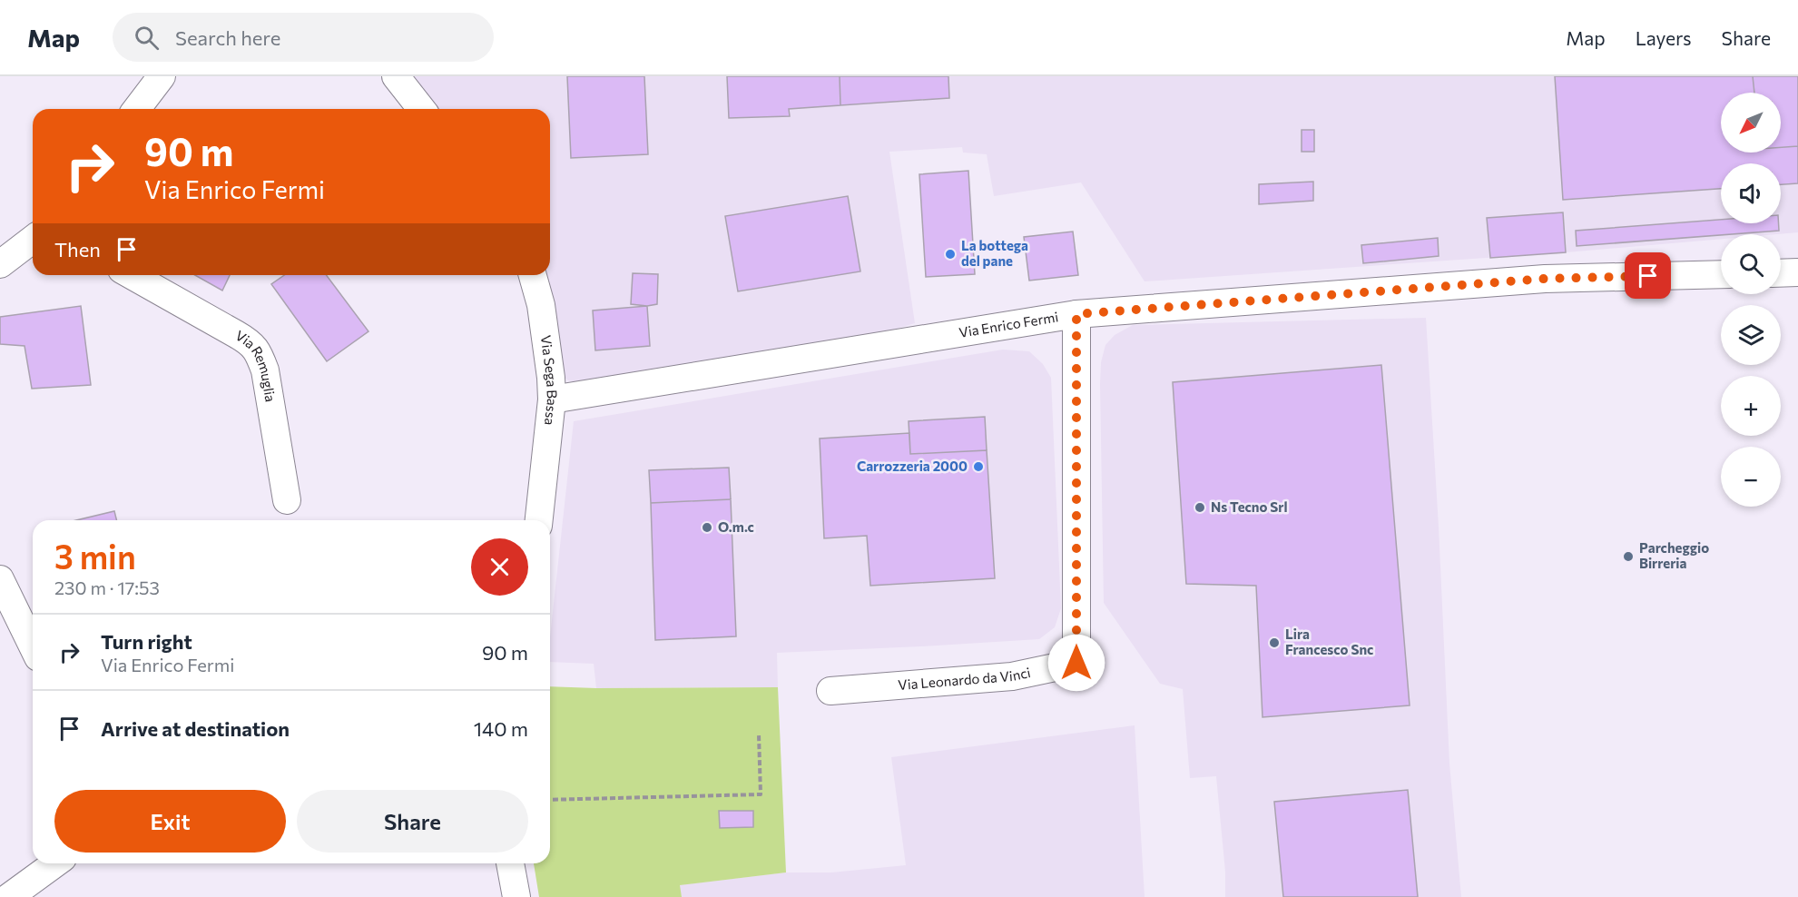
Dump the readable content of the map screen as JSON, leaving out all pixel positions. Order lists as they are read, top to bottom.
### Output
{
  "streets": {
    "street": [
      "Via Enrico Fermi",
      "Via Remuglia",
      "Via Sega Bassa",
      "Via Leonardo da Vinci"
    ]
  },
  "crossings": [
    ["Via Enrico Fermi", "Via Sega Bassa"],
    ["Via Enrico Fermi", "Via Leonardo da Vinci"]
  ],
  "places": [
    "La bottega del pane",
    "Carrozzeria 2000",
    "Ns Tecno Srl",
    "O.m.c",
    "Parcheggio Birreria",
    "Lira Francesco Snc"
  ],
  "north": "bottom left",
  "page": {
    "header": "Map",
    "search": "Search here",
    "nav": ["Map", "Layers", "Share"],
    "map_buttons": ["+", "−"],
    "turn": ["90 m", "Via Enrico Fermi"],
    "then": "Then",
    "heading": ["3 min", "230 m · 17:53"],
    "list": [
      {
        "name": "Turn right",
        "note": "Via Enrico Fermi",
        "value": "90 m"
      },
      {
        "name": "Arrive at destination",
        "value": "140 m"
      }
    ],
    "buttons": ["Exit", "Share"]
  }
}
